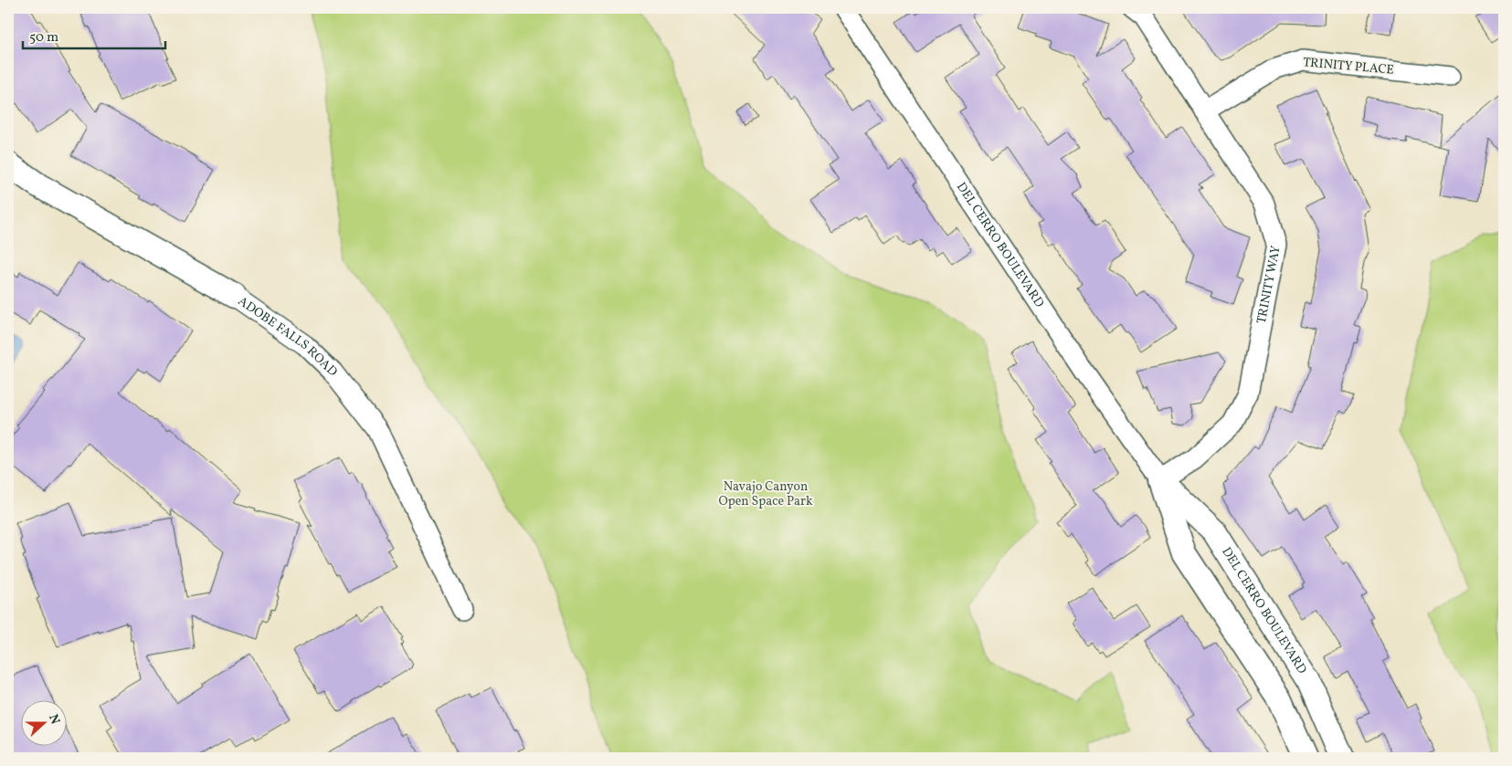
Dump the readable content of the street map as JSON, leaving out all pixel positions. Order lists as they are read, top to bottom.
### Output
{
  "streets": {
    "street": [
      "TRINITY PLACE",
      "DEL CERRO BOULEVARD",
      "TRINITY WAY",
      "ADOBE FALLS ROAD"
    ]
  },
  "crossings": [
    ["TRINITY PLACE", "TRINITY WAY"],
    ["DEL CERRO BOULEVARD", "TRINITY WAY"]
  ],
  "parks": ["Navajo Canyon Open Space Park"],
  "scale_bar": "50 m",
  "north": "right"
}
